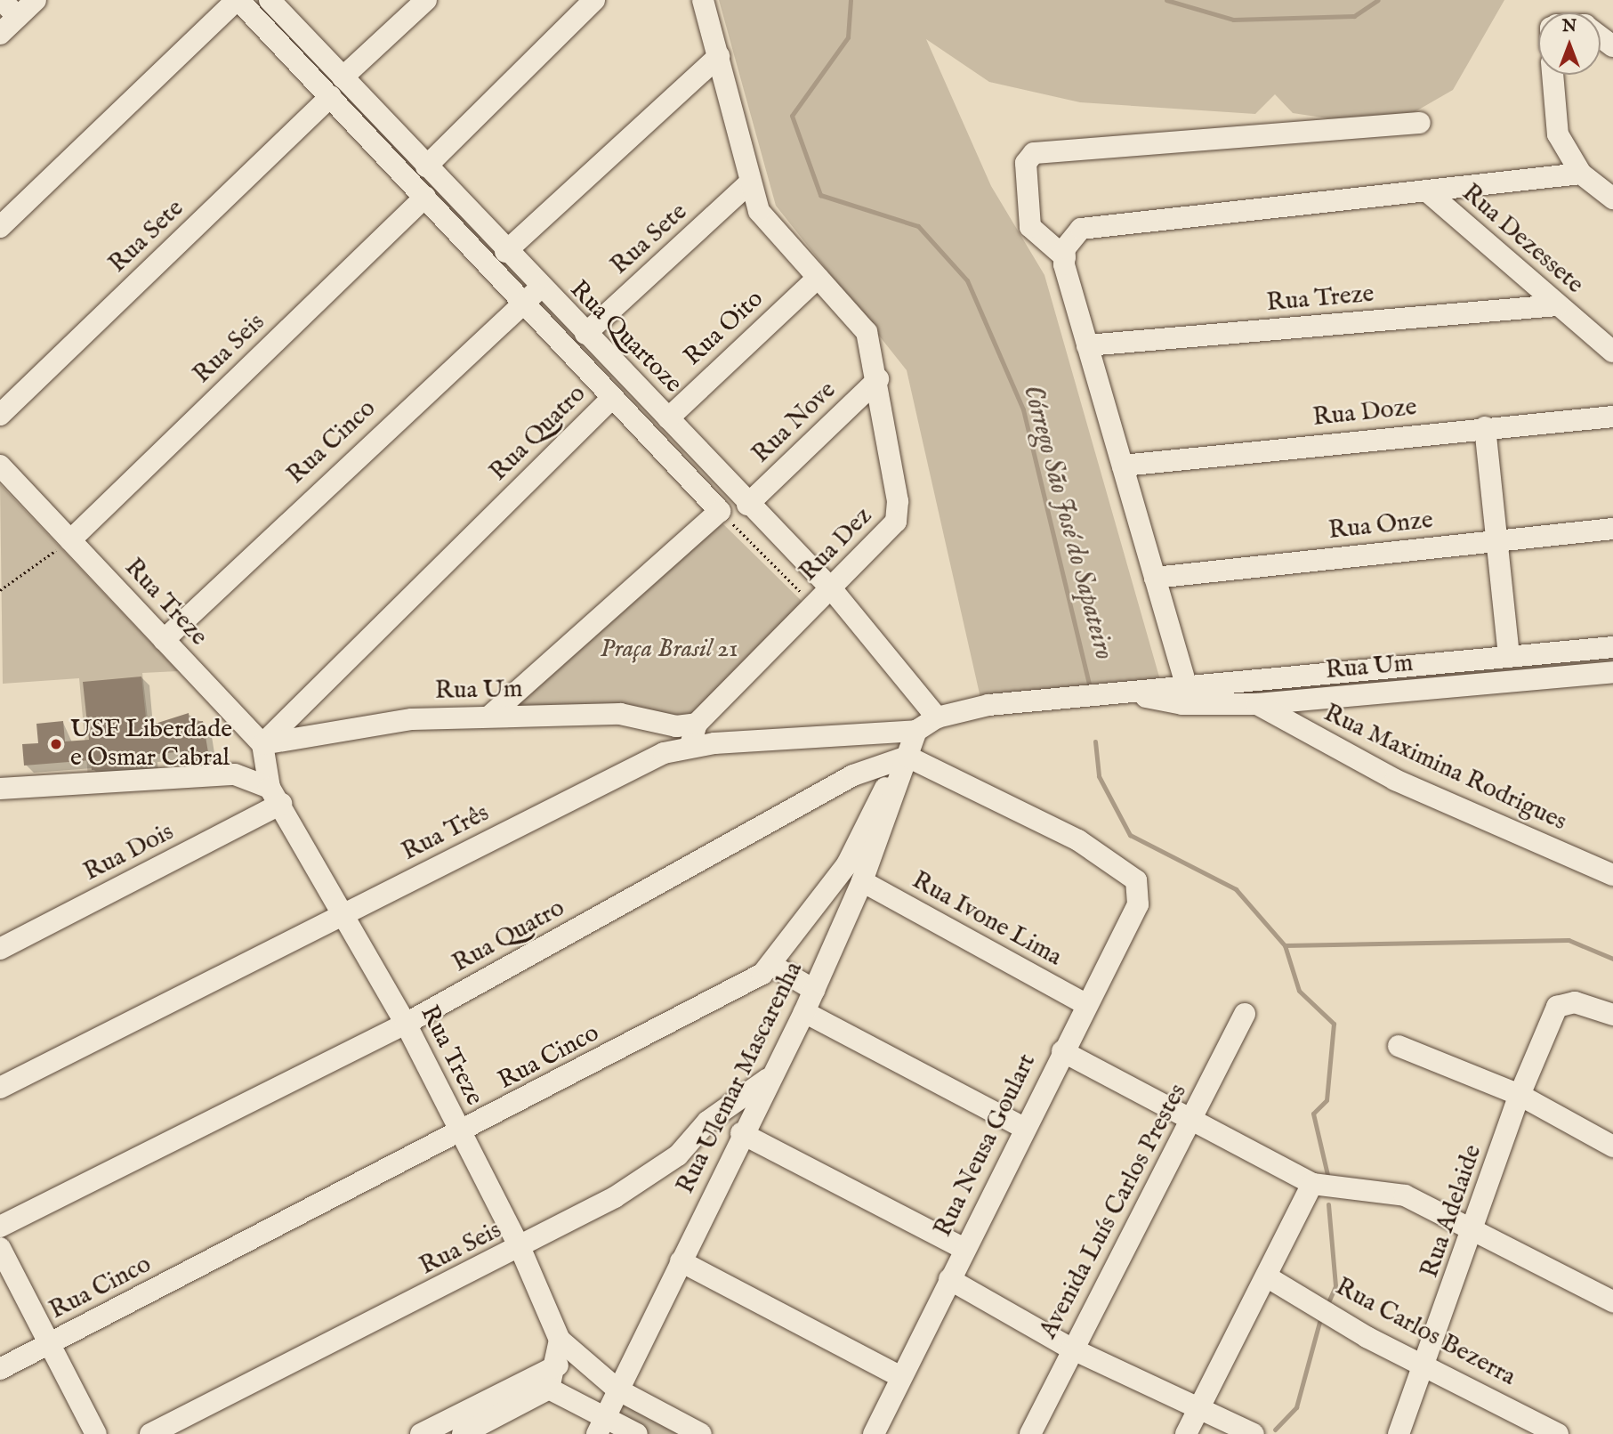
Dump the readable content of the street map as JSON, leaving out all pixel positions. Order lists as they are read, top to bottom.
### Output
{
  "streets": {
    "street": [
      "Rua Sete",
      "Rua Dezessete",
      "Rua Treze",
      "Rua Oito",
      "Rua Quartoze",
      "Rua Seis",
      "Rua Doze",
      "Rua Nove",
      "Rua Quatro",
      "Rua Cinco",
      "Rua Onze",
      "Rua Dez",
      "Rua Um",
      "Rua Maximina Rodrigues",
      "Rua Três",
      "Rua Dois",
      "Rua Ivone Lima",
      "Rua Ulemar Mascarenha",
      "Rua Neusa Goulart",
      "Avenida Luís Carlos Prestes",
      "Rua Adelaide",
      "Rua Carlos Bezerra"
    ]
  },
  "crossings": [
    ["Rua Sete", "Rua Quartoze"],
    ["Rua Dezessete", "Rua Treze"],
    ["Rua Treze", "Rua Seis"],
    ["Rua Treze", "Rua Quatro"],
    ["Rua Treze", "Rua Cinco"],
    ["Rua Treze", "Rua Um"],
    ["Rua Treze", "Rua Três"],
    ["Rua Treze", "Rua Dois"],
    ["Rua Oito", "Rua Quartoze"],
    ["Rua Quartoze", "Rua Seis"],
    ["Rua Quartoze", "Rua Nove"],
    ["Rua Quartoze", "Rua Quatro"],
    ["Rua Quartoze", "Rua Cinco"],
    ["Rua Quartoze", "Rua Dez"],
    ["Rua Quartoze", "Rua Um"],
    ["Rua Seis", "Rua Ulemar Mascarenha"],
    ["Rua Nove", "Rua Dez"],
    ["Rua Quatro", "Rua Cinco"],
    ["Rua Quatro", "Rua Um"],
    ["Rua Quatro", "Rua Ulemar Mascarenha"],
    ["Rua Quatro", "Rua Neusa Goulart"],
    ["Rua Cinco", "Rua Ulemar Mascarenha"],
    ["Rua Cinco", "Rua Neusa Goulart"],
    ["Rua Dez", "Rua Um"],
    ["Rua Um", "Rua Maximina Rodrigues"],
    ["Rua Um", "Rua Três"],
    ["Rua Ivone Lima", "Rua Ulemar Mascarenha"],
    ["Rua Ivone Lima", "Rua Neusa Goulart"],
    ["Rua Ulemar Mascarenha", "Rua Neusa Goulart"],
    ["Rua Adelaide", "Rua Carlos Bezerra"]
  ],
  "water": ["Córrego São José do Sapateiro"],
  "parks": ["Praça Brasil 21"],
  "places": ["USF Liberdade e Osmar Cabral"],
  "north": "top"
}
